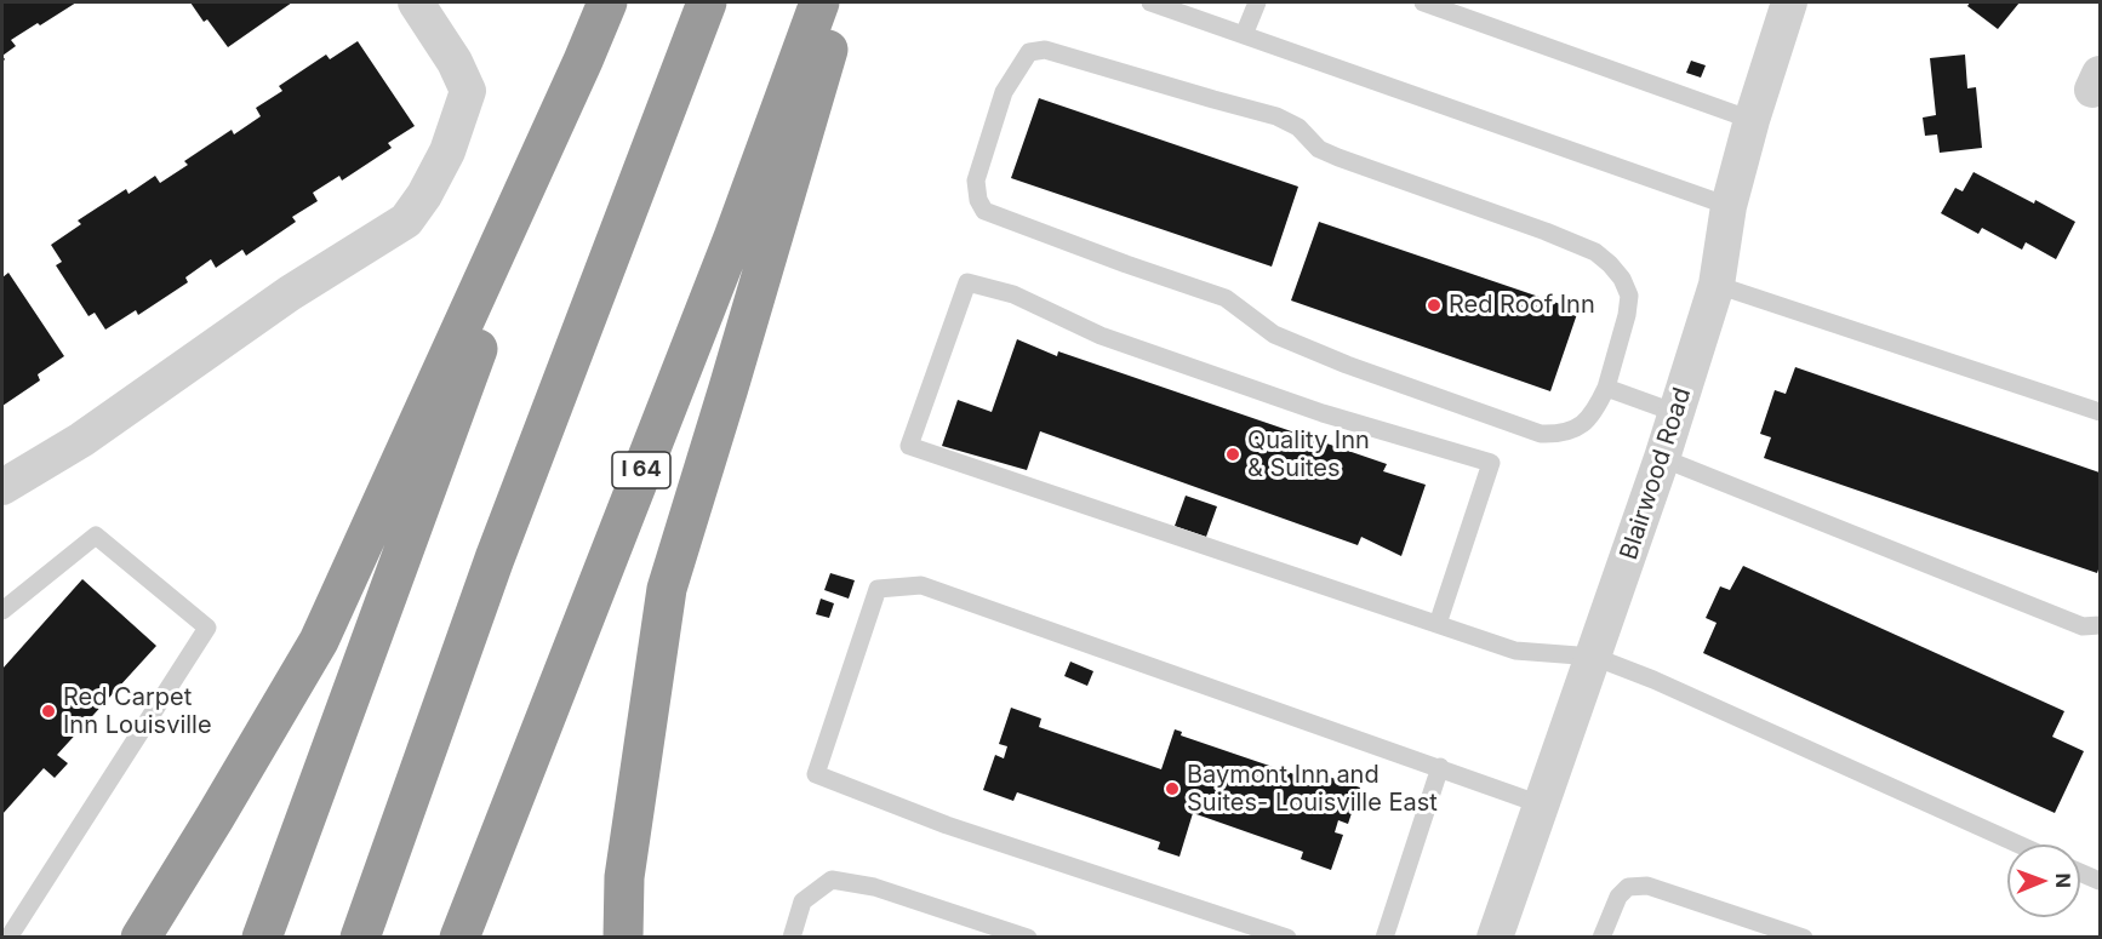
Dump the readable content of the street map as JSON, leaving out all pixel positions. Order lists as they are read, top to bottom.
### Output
{
  "streets": {
    "highway": ["I 64"],
    "street": ["Blairwood Road"]
  },
  "places": [
    "Red Roof Inn",
    "Quality Inn & Suites",
    "Red Carpet Inn Louisville",
    "Baymont Inn and Suites- Louisville East"
  ],
  "north": "right"
}
